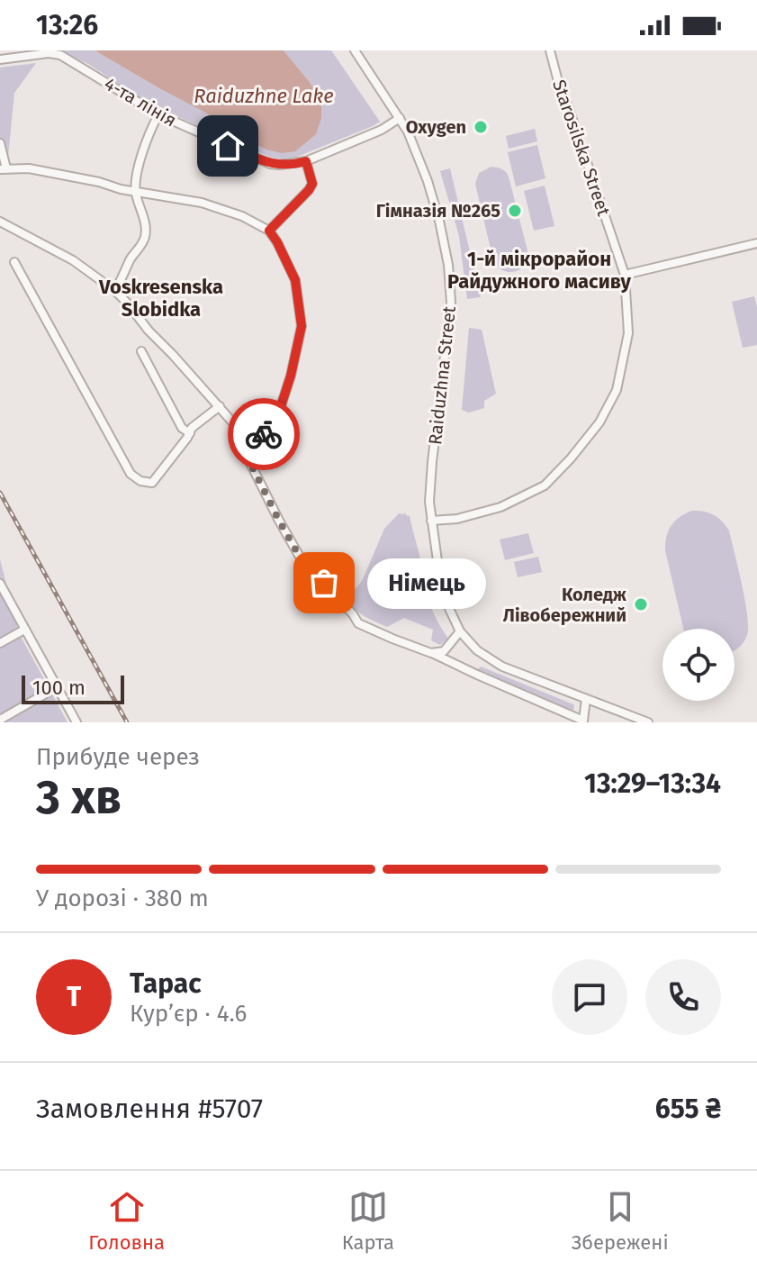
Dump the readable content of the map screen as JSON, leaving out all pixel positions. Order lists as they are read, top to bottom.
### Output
{
  "streets": {
    "street": ["4-та лінія", "Starosilska Street", "Raiduzhna Street"]
  },
  "crossings": [
    ["4-та лінія", "Raiduzhna Street"],
    ["Starosilska Street", "Raiduzhna Street"]
  ],
  "districts": ["1-й мікрорайон Райдужного масиву", "Voskresenska Slobidka"],
  "water": ["Raiduzhne Lake"],
  "places": [
    "Oxygen",
    "Гімназія №265",
    "Німець",
    "Коледж Лівобережний"
  ],
  "scale_bar": "100 m",
  "page": {
    "status": "13:26",
    "bubble": "Німець",
    "scale": "100 m",
    "heading": ["3 хв", "Прибуде через", "13:29–13:34"],
    "panel": [
      "Тарас",
      "Кур’єр · 4.6",
      "Замовлення #5707",
      "655 ₴"
    ],
    "bar": "У дорозі · 380 m",
    "round": "Т",
    "tabs": ["Головна", "Карта", "Збережені"]
  }
}
